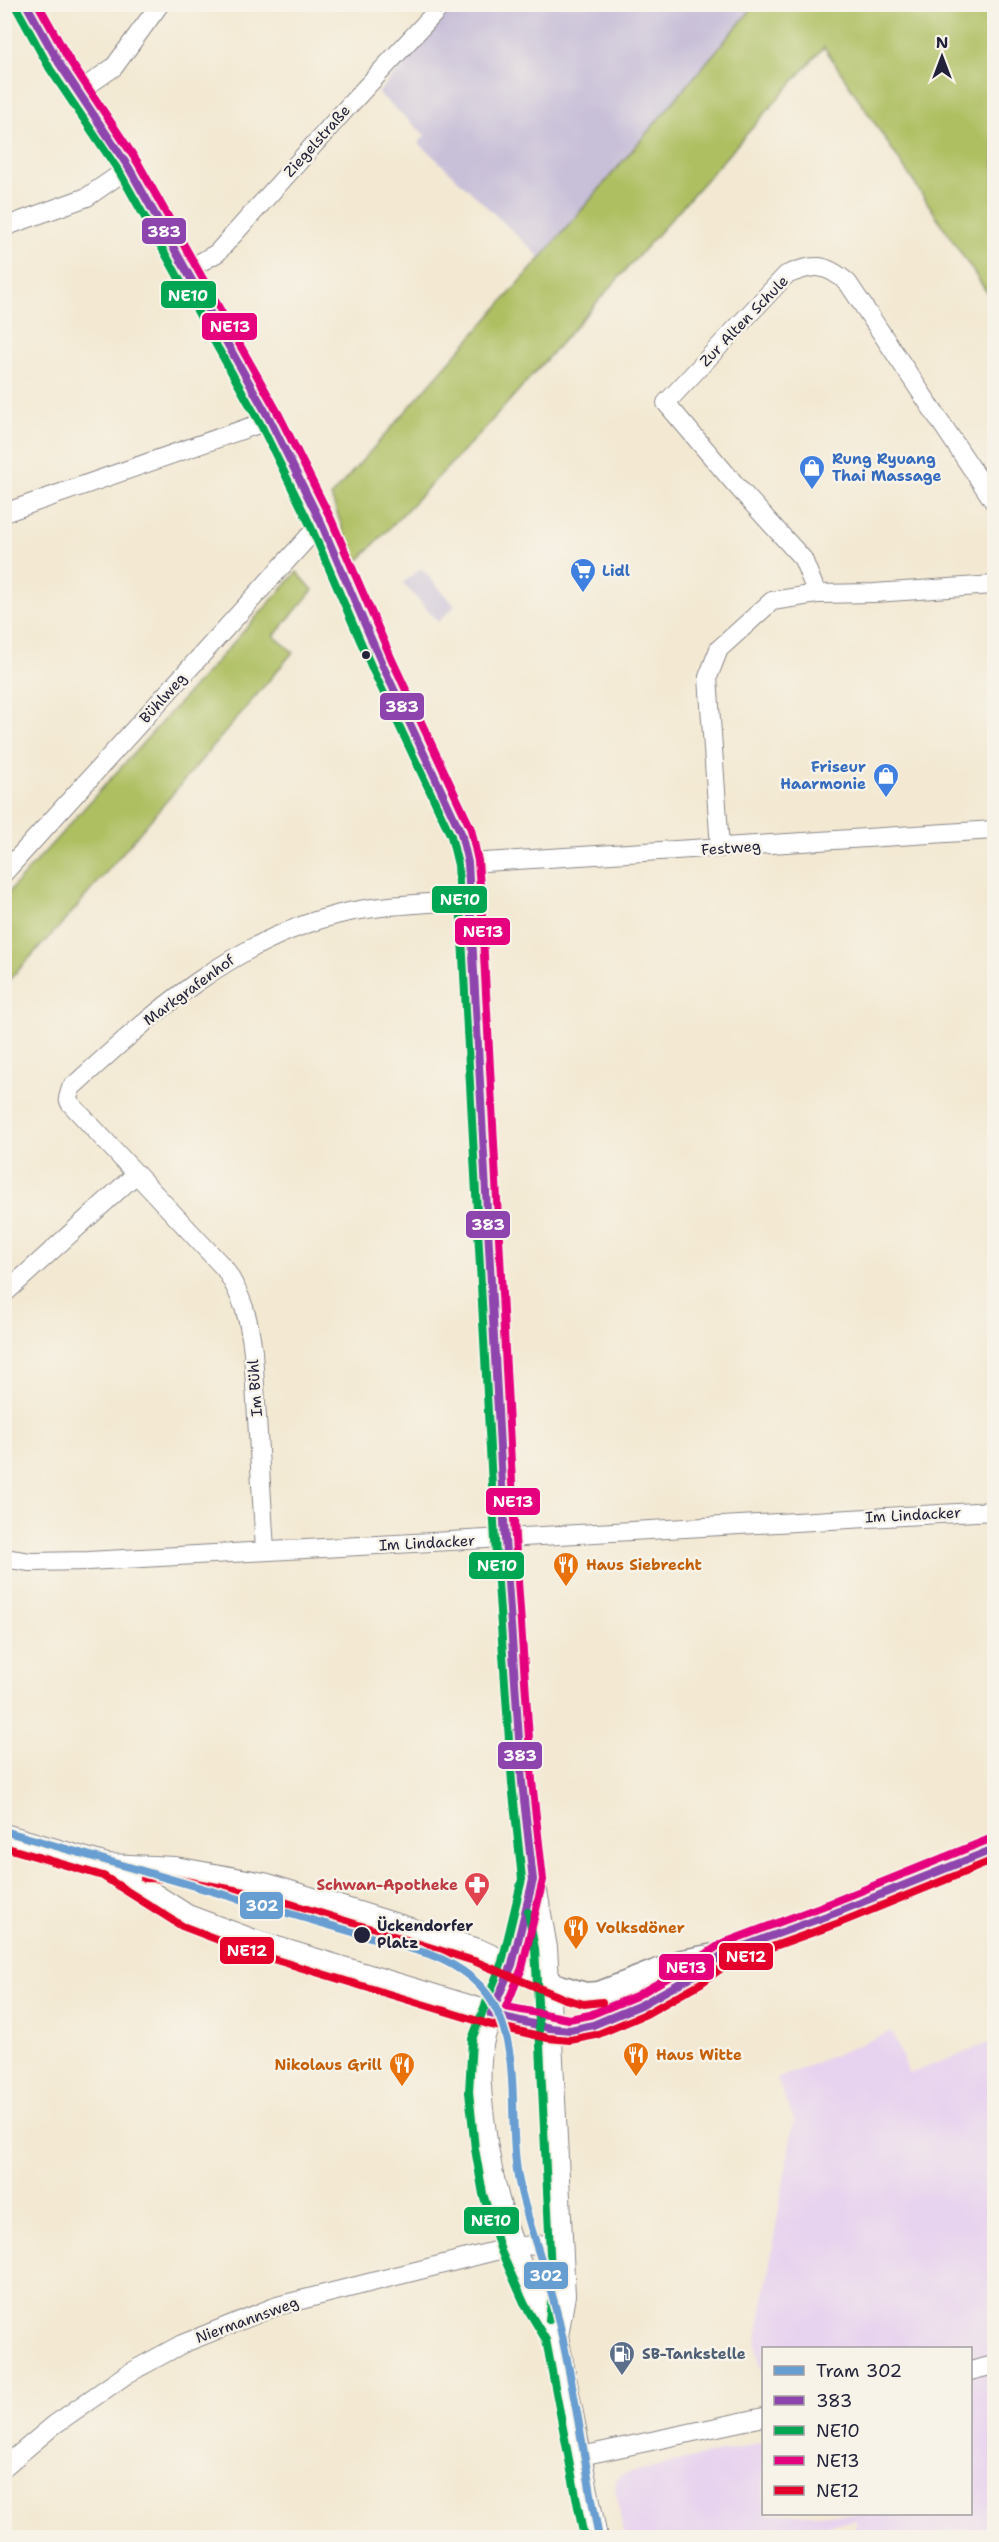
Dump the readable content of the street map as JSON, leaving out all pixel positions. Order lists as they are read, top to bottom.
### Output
{
  "streets": {
    "street": [
      "Ziegelstraße",
      "Zur Alten Schule",
      "Bühlweg",
      "Festweg",
      "Markgrafenhof",
      "Im Bühl",
      "Im Lindacker",
      "Niermannsweg"
    ]
  },
  "crossings": [
    ["Markgrafenhof", "Im Bühl"],
    ["Im Bühl", "Im Lindacker"]
  ],
  "places": {
    "shop": ["Rung Ryuang Thai Massage", "Friseur Haarmonie"],
    "supermarket": ["Lidl"],
    "restaurant": [
      "Haus Siebrecht",
      "Volksdöner",
      "Haus Witte",
      "Nikolaus Grill"
    ],
    "pharmacy": ["Schwan-Apotheke"],
    "other": ["Ückendorfer Platz"],
    "fuel station": ["SB-Tankstelle"]
  },
  "lines": [
    "transit line 383",
    "transit line NE13",
    "transit line NE10",
    "tram line 302",
    "transit line NE12"
  ],
  "legend": [
    "Tram 302",
    "383",
    "NE10",
    "NE13",
    "NE12"
  ],
  "north": "top"
}
